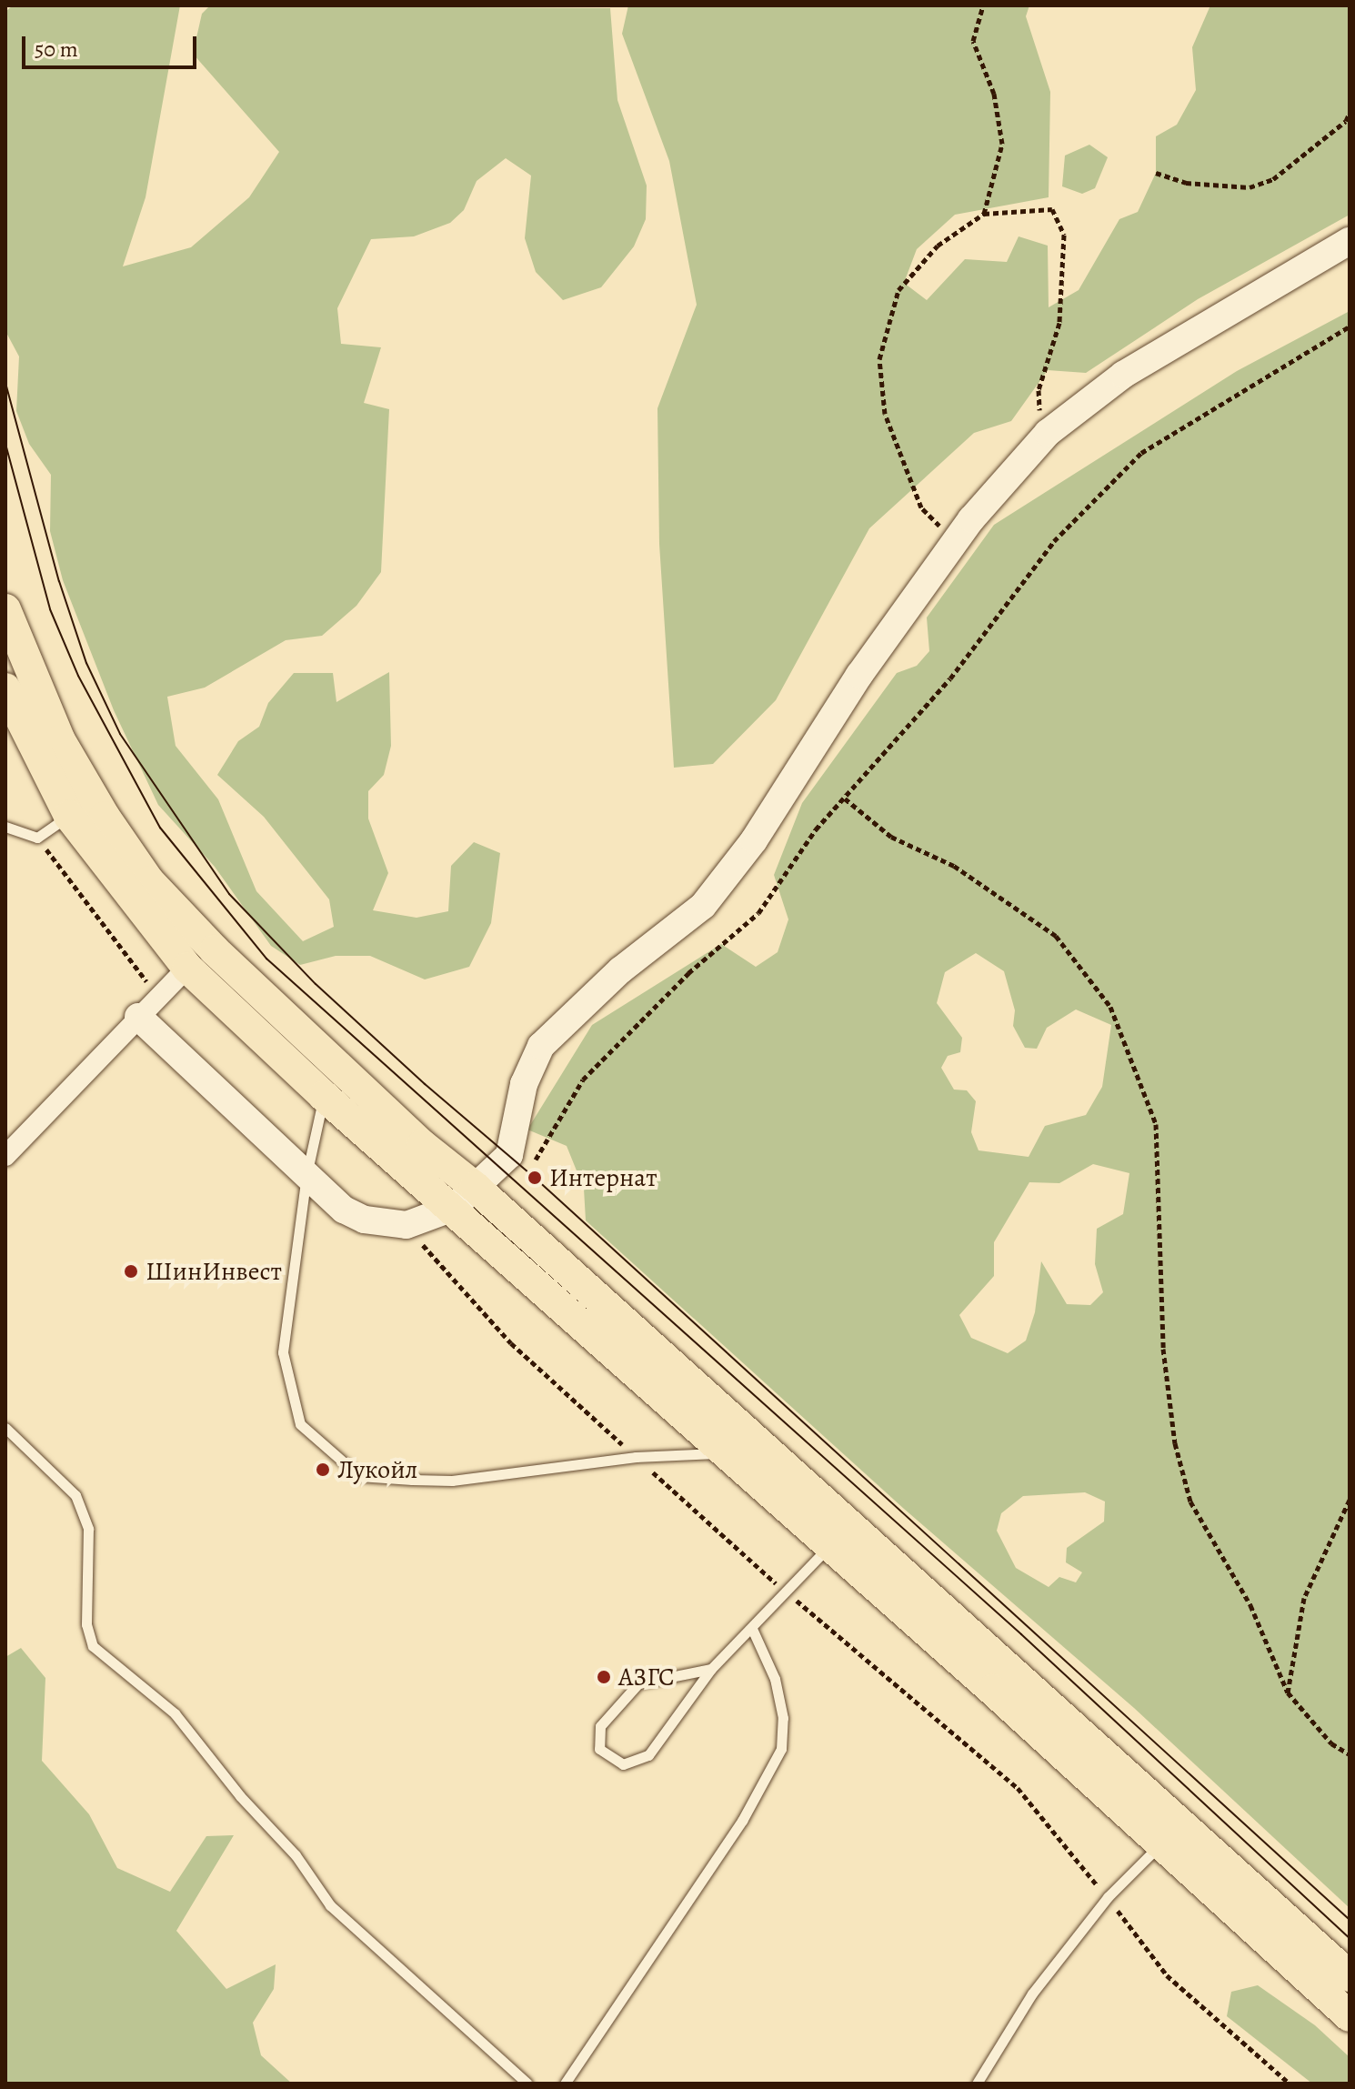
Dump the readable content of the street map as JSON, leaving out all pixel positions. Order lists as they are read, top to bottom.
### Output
{
  "places": [
    "Интернат",
    "ШинИнвест",
    "Лукойл",
    "АЗГС"
  ],
  "scale_bar": "50 m"
}
